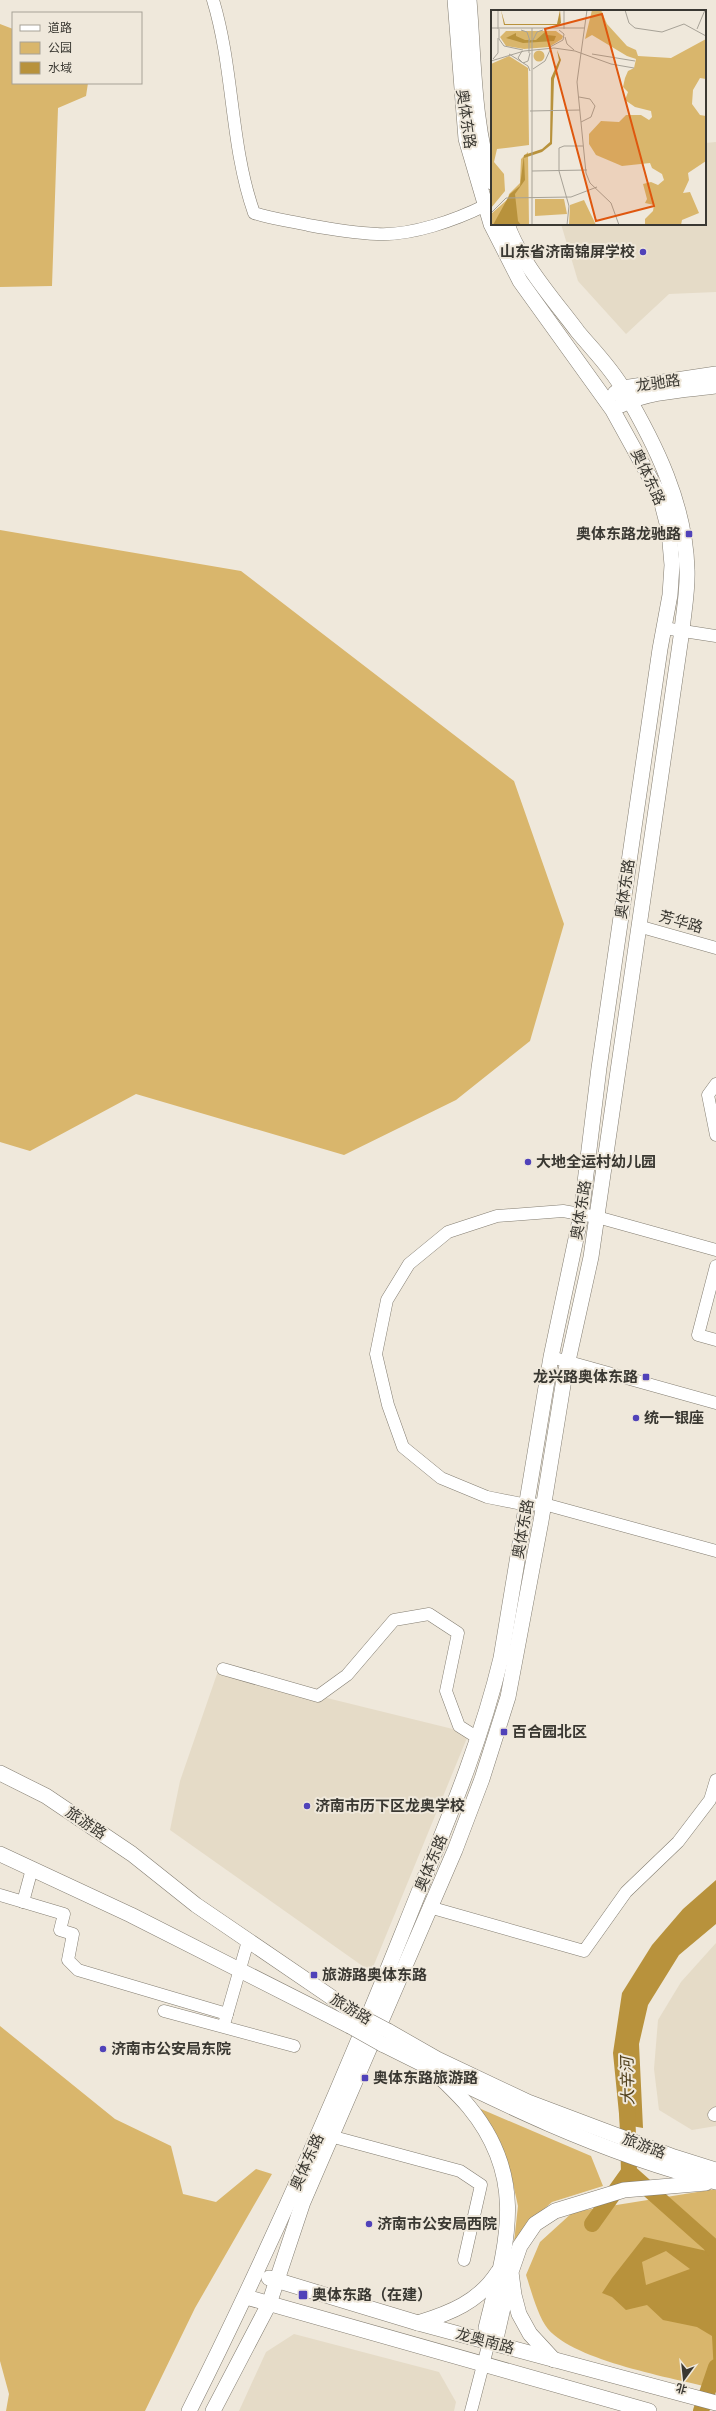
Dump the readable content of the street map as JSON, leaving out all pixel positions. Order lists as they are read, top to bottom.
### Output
{
  "streets": {
    "main road": [
      "奥体东路",
      "龙驰路",
      "旅游路",
      "龙奥南路"
    ],
    "street": ["芳华路"]
  },
  "crossings": [
    ["奥体东路", "龙驰路"],
    ["奥体东路", "龙奥南路"]
  ],
  "water": ["大辛河"],
  "places": {
    "other": [
      "山东省济南锦屏学校",
      "大地全运村幼儿园",
      "统一银座",
      "济南市历下区龙奥学校",
      "济南市公安局东院",
      "济南市公安局西院"
    ],
    "transit": [
      "奥体东路龙驰路",
      "龙兴路奥体东路",
      "百合园北区",
      "旅游路奥体东路",
      "奥体东路旅游路",
      "奥体东路（在建）"
    ]
  },
  "legend": ["道路", "公园", "水域"],
  "north": "bottom"
}
